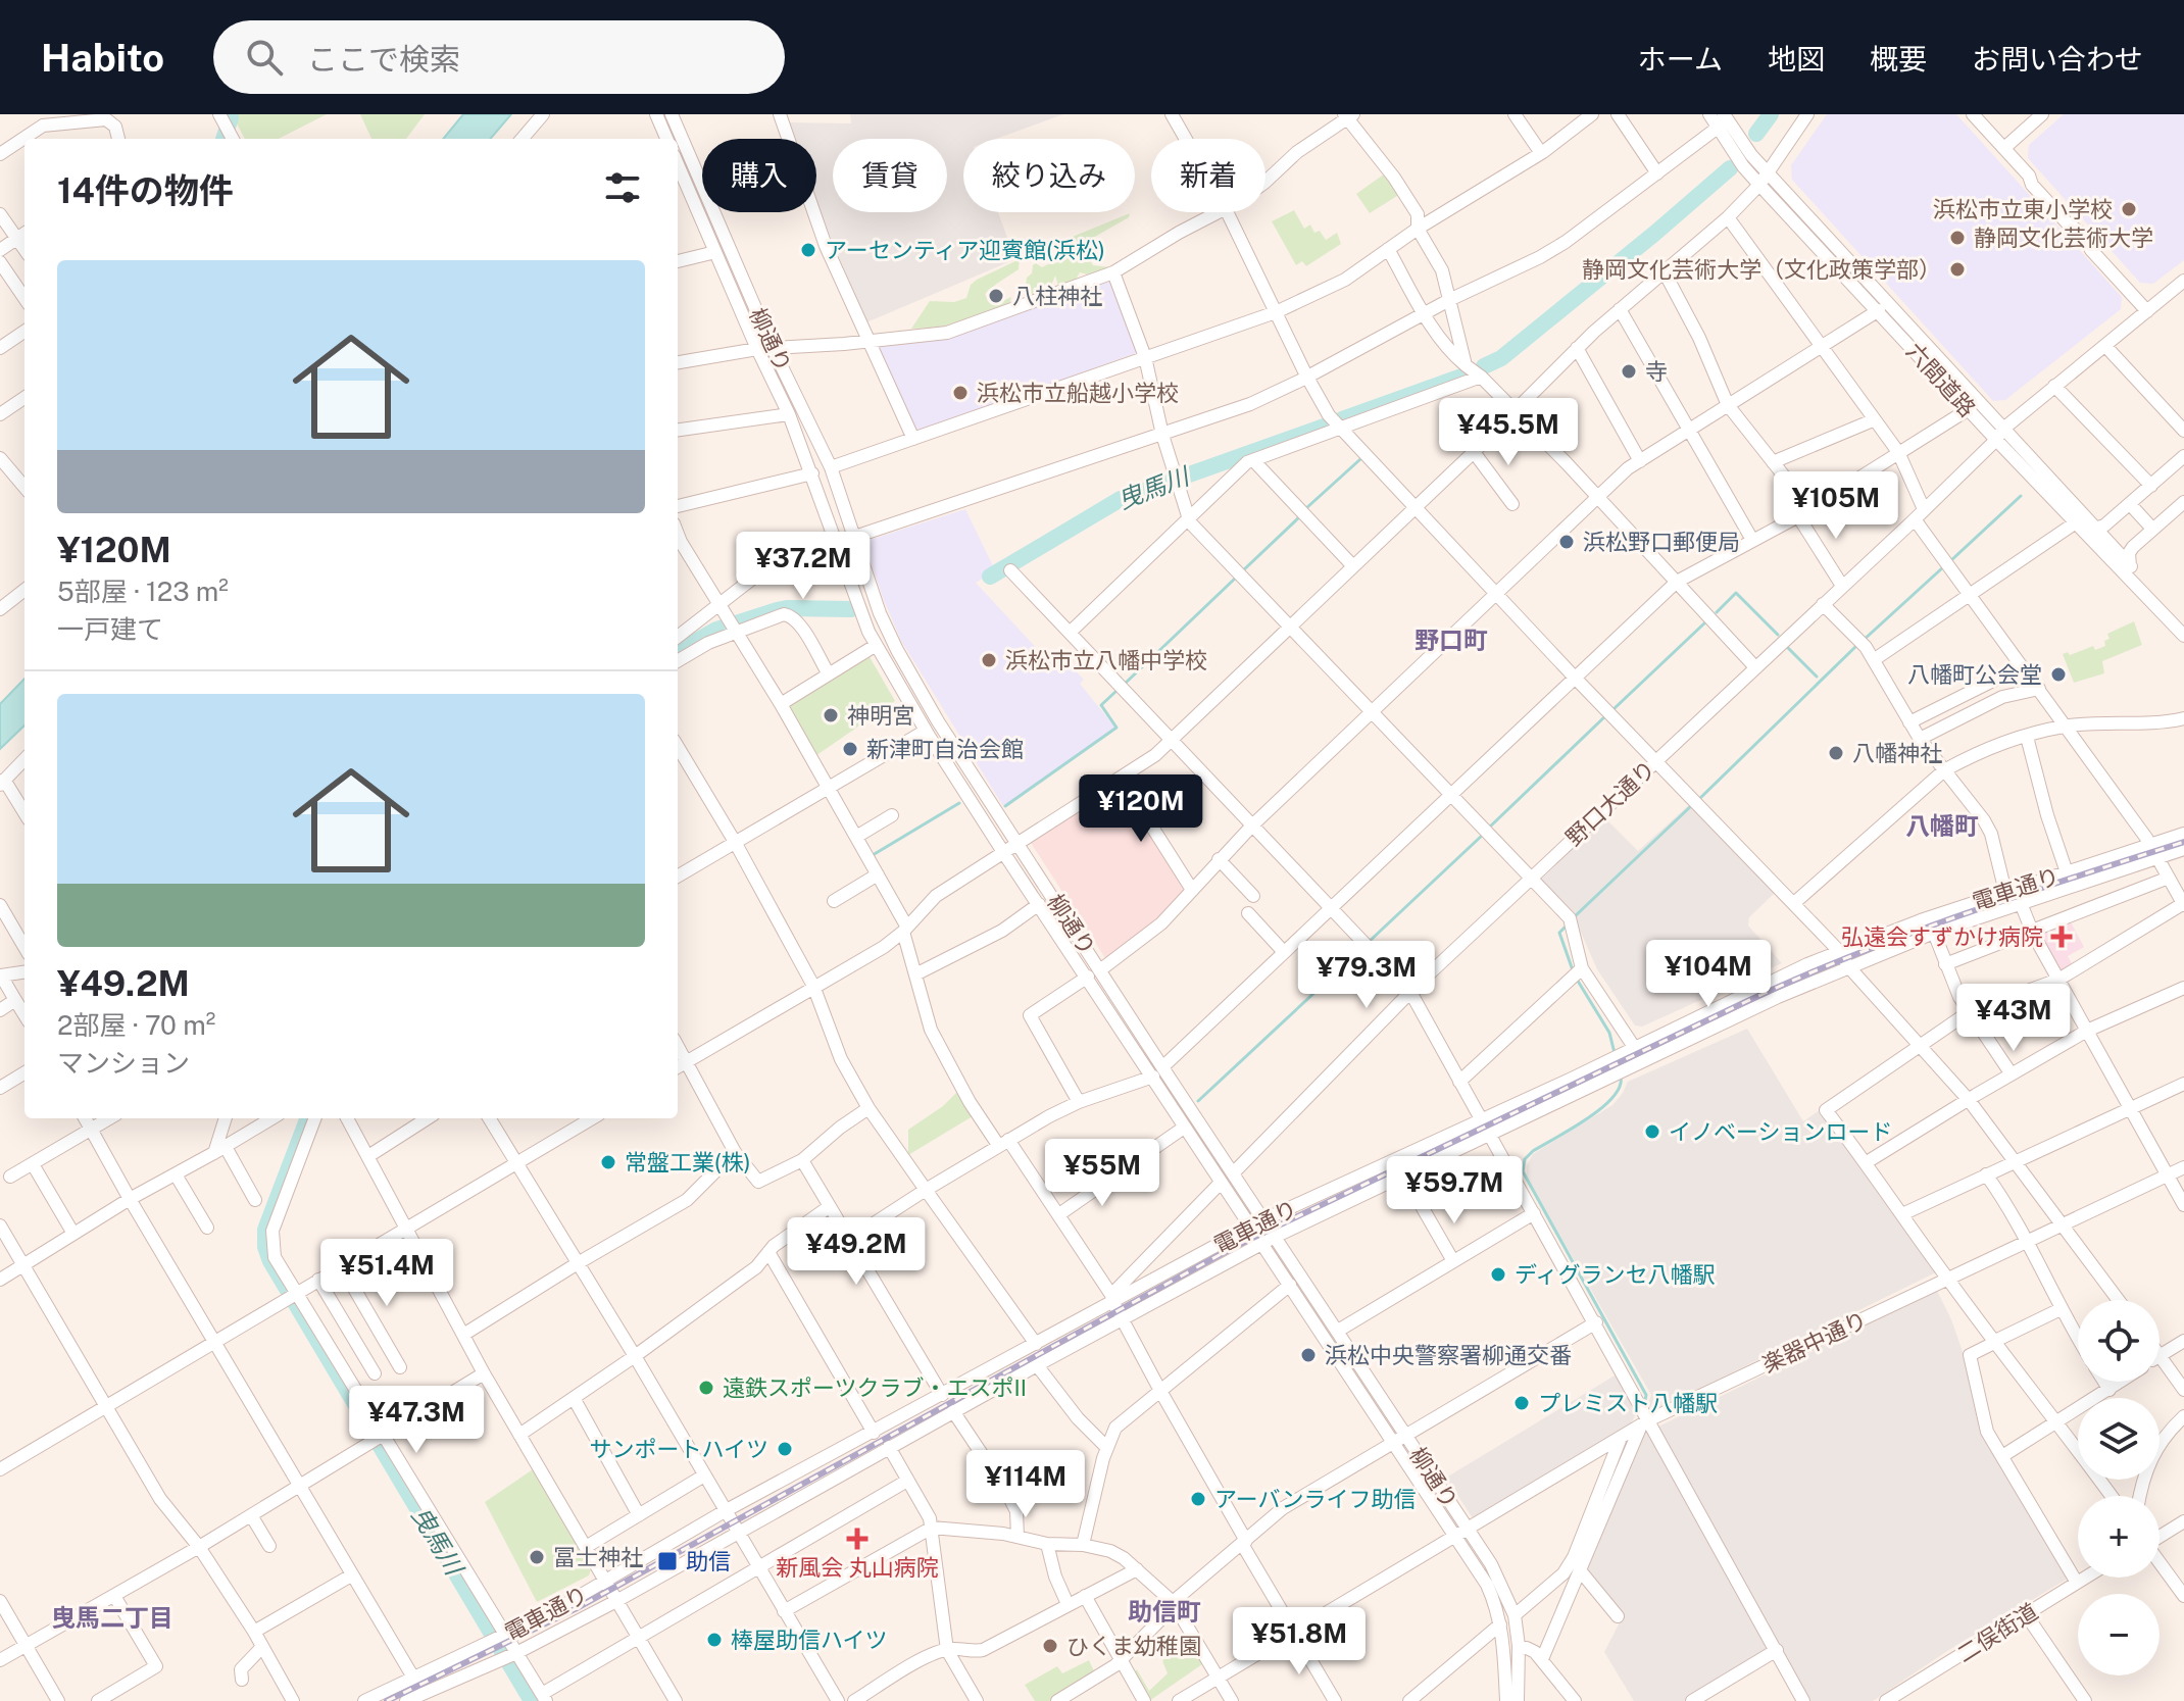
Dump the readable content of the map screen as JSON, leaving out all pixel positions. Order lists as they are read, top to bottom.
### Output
{
  "streets": {
    "street": [
      "柳通り",
      "六間道路",
      "野口大通り",
      "電車通り",
      "楽器中通り",
      "二俣街道"
    ]
  },
  "crossings": [
    ["柳通り", "野口大通り"],
    ["柳通り", "電車通り"],
    ["柳通り", "楽器中通り"],
    ["六間道路", "野口大通り"]
  ],
  "districts": [
    "野口町",
    "八幡町",
    "助信町",
    "曳馬二丁目"
  ],
  "water": ["曳馬川"],
  "places": {
    "other": [
      "浜松市立東小学校",
      "静岡文化芸術大学",
      "アーセンティア迎賓館(浜松)",
      "静岡文化芸術大学（文化政策学部）",
      "八柱神社",
      "寺",
      "浜松市立船越小学校",
      "浜松野口郵便局",
      "浜松市立八幡中学校",
      "八幡町公会堂",
      "神明宮",
      "新津町自治会館",
      "八幡神社",
      "イノベーションロード",
      "常盤工業(株)",
      "ディグランセ八幡駅",
      "浜松中央警察署柳通交番",
      "遠鉄スポーツクラブ・エスポII",
      "プレミスト八幡駅",
      "サンポートハイツ",
      "アーバンライフ助信",
      "冨士神社",
      "棒屋助信ハイツ",
      "ひくま幼稚園"
    ],
    "health": ["弘遠会すずかけ病院", "新風会 丸山病院"],
    "transit": ["助信"]
  },
  "page": {
    "header": "Habito",
    "search": "ここで検索",
    "nav": [
      "ホーム",
      "地図",
      "概要",
      "お問い合わせ"
    ],
    "chip": [
      "購入",
      "賃貸",
      "絞り込み",
      "新着"
    ],
    "heading": "14件の物件",
    "list": [
      {
        "name": "¥120M",
        "note": "5部屋 · 123 m² · 一戸建て"
      },
      {
        "name": "¥49.2M",
        "note": "2部屋 · 70 m² · マンション"
      }
    ],
    "price": [
      "¥45.5M",
      "¥105M",
      "¥37.2M",
      "¥120M",
      "¥104M",
      "¥79.3M",
      "¥43M",
      "¥55M",
      "¥59.7M",
      "¥49.2M",
      "¥51.4M",
      "¥47.3M",
      "¥114M",
      "¥51.8M"
    ],
    "map_buttons": ["+", "−"]
  }
}
